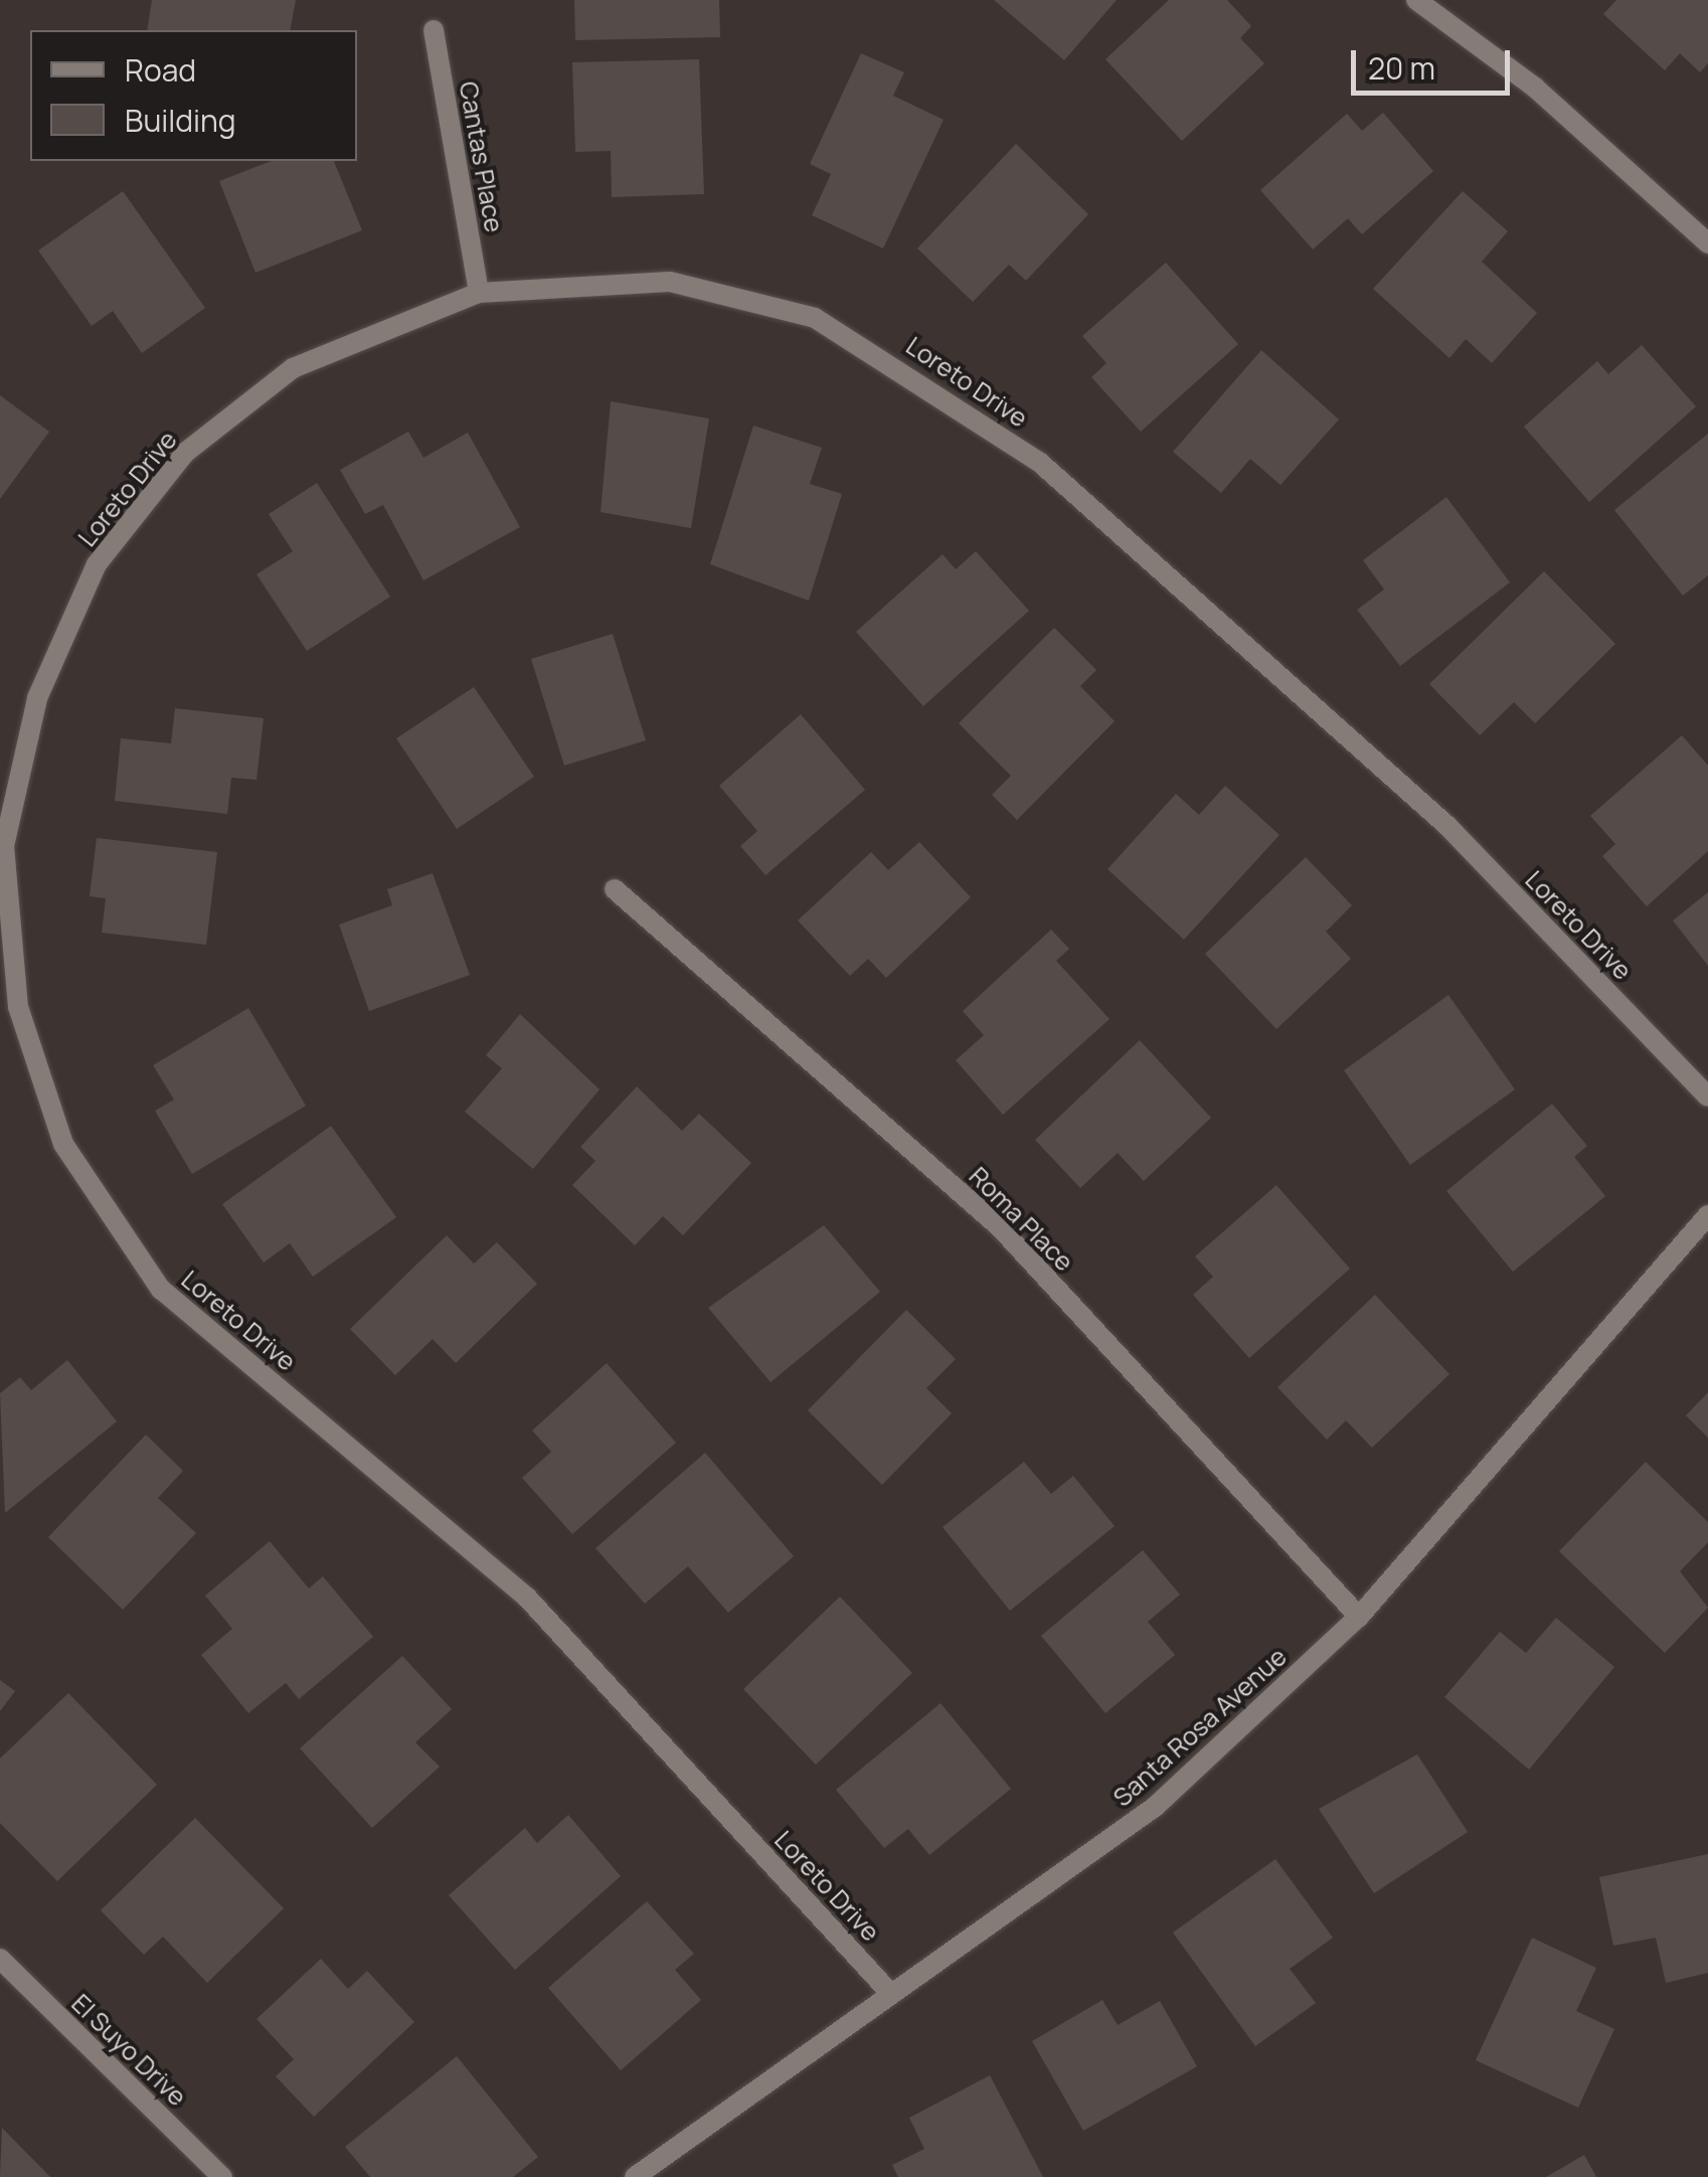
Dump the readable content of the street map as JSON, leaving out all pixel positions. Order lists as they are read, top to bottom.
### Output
{
  "streets": {
    "street": [
      "Cantas Place",
      "Loreto Drive",
      "Roma Place",
      "Santa Rosa Avenue",
      "El Suyo Drive"
    ]
  },
  "crossings": [
    ["Cantas Place", "Loreto Drive"],
    ["Loreto Drive", "Santa Rosa Avenue"],
    ["Roma Place", "Santa Rosa Avenue"]
  ],
  "legend": ["Road", "Building"],
  "scale_bar": "20 m"
}
